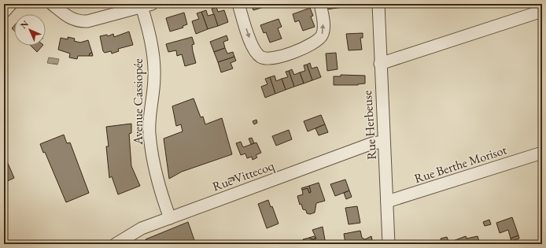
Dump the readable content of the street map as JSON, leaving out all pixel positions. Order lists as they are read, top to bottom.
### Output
{
  "streets": {
    "street": [
      "Avenue Cassiopée",
      "Rue Herbeuse",
      "Rue Berthe Morisot",
      "Rue Vittecoq"
    ]
  },
  "crossings": [
    ["Avenue Cassiopée", "Rue Vittecoq"],
    ["Rue Herbeuse", "Rue Berthe Morisot"],
    ["Rue Herbeuse", "Rue Vittecoq"]
  ],
  "north": "top left"
}
